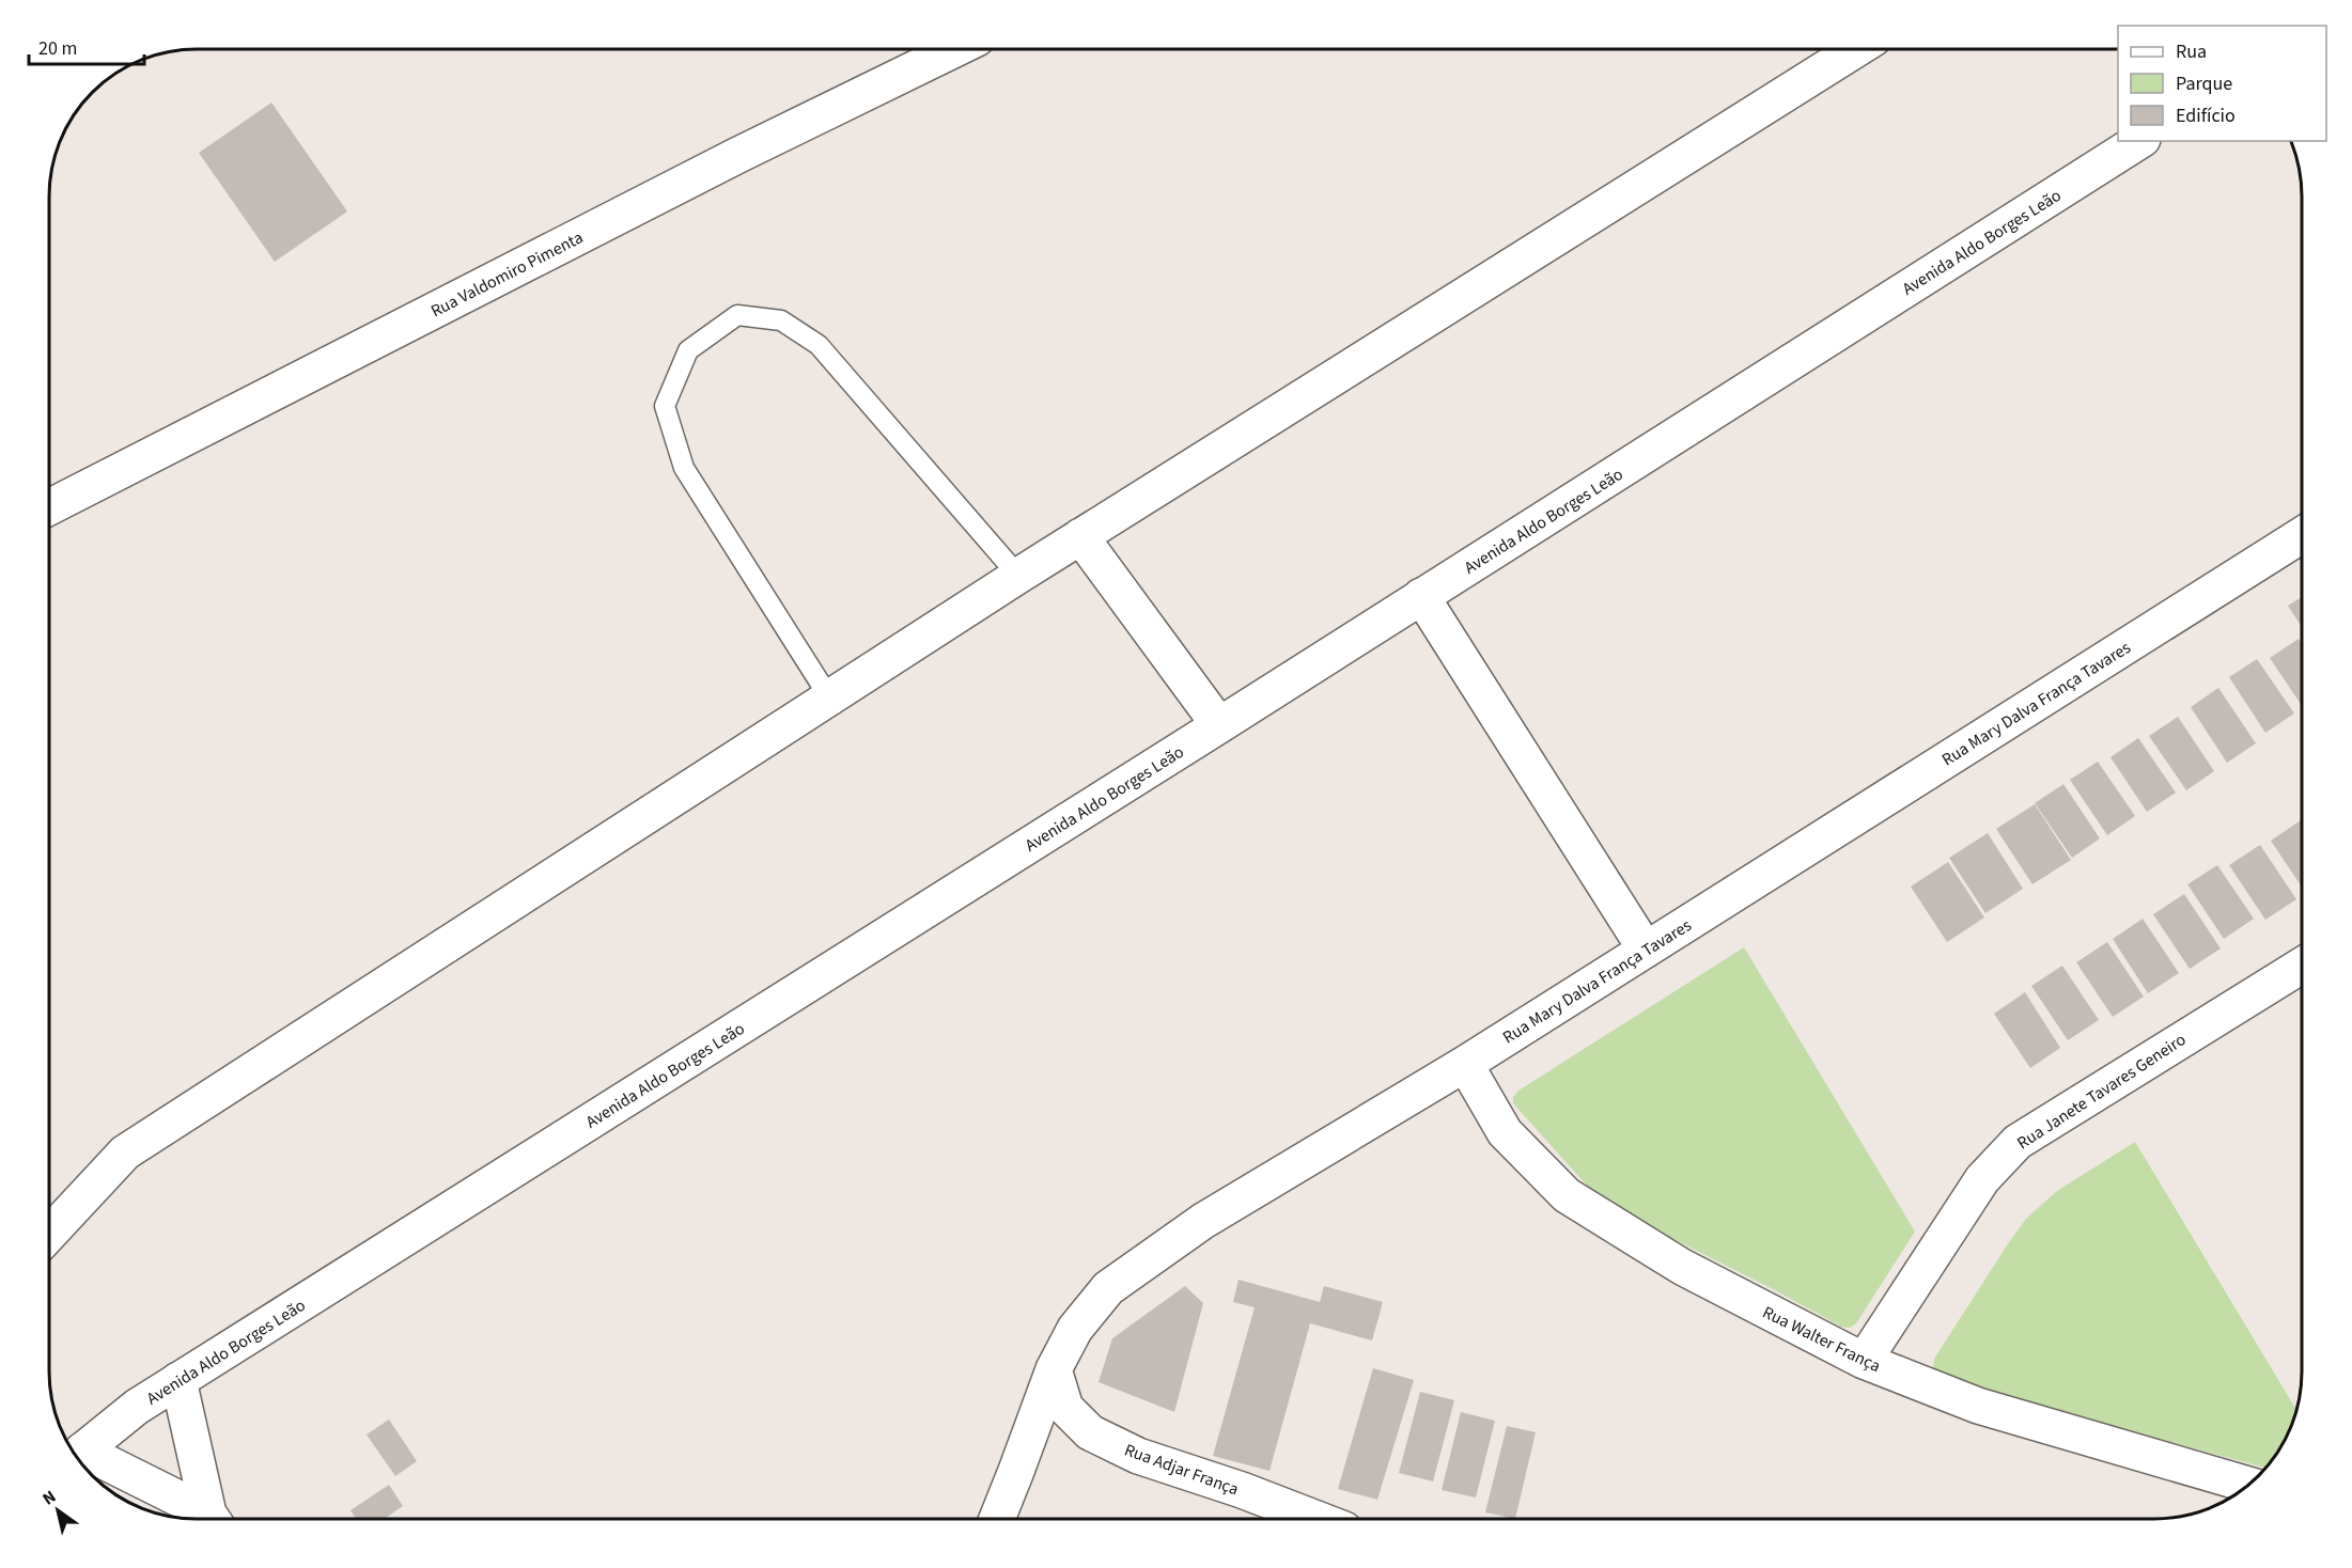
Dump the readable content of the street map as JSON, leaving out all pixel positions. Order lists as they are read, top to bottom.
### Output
{
  "streets": {
    "street": [
      "Avenida Aldo Borges Leão",
      "Rua Valdomiro Pimenta",
      "Rua Mary Dalva França Tavares",
      "Rua Janete Tavares Geneiro",
      "Rua Walter França",
      "Rua Adjar França"
    ]
  },
  "crossings": [
    ["Rua Mary Dalva França Tavares", "Rua Walter França"],
    ["Rua Mary Dalva França Tavares", "Rua Adjar França"],
    ["Rua Janete Tavares Geneiro", "Rua Walter França"]
  ],
  "legend": ["Rua", "Parque", "Edifício"],
  "scale_bar": "20 m",
  "north": "top left"
}
